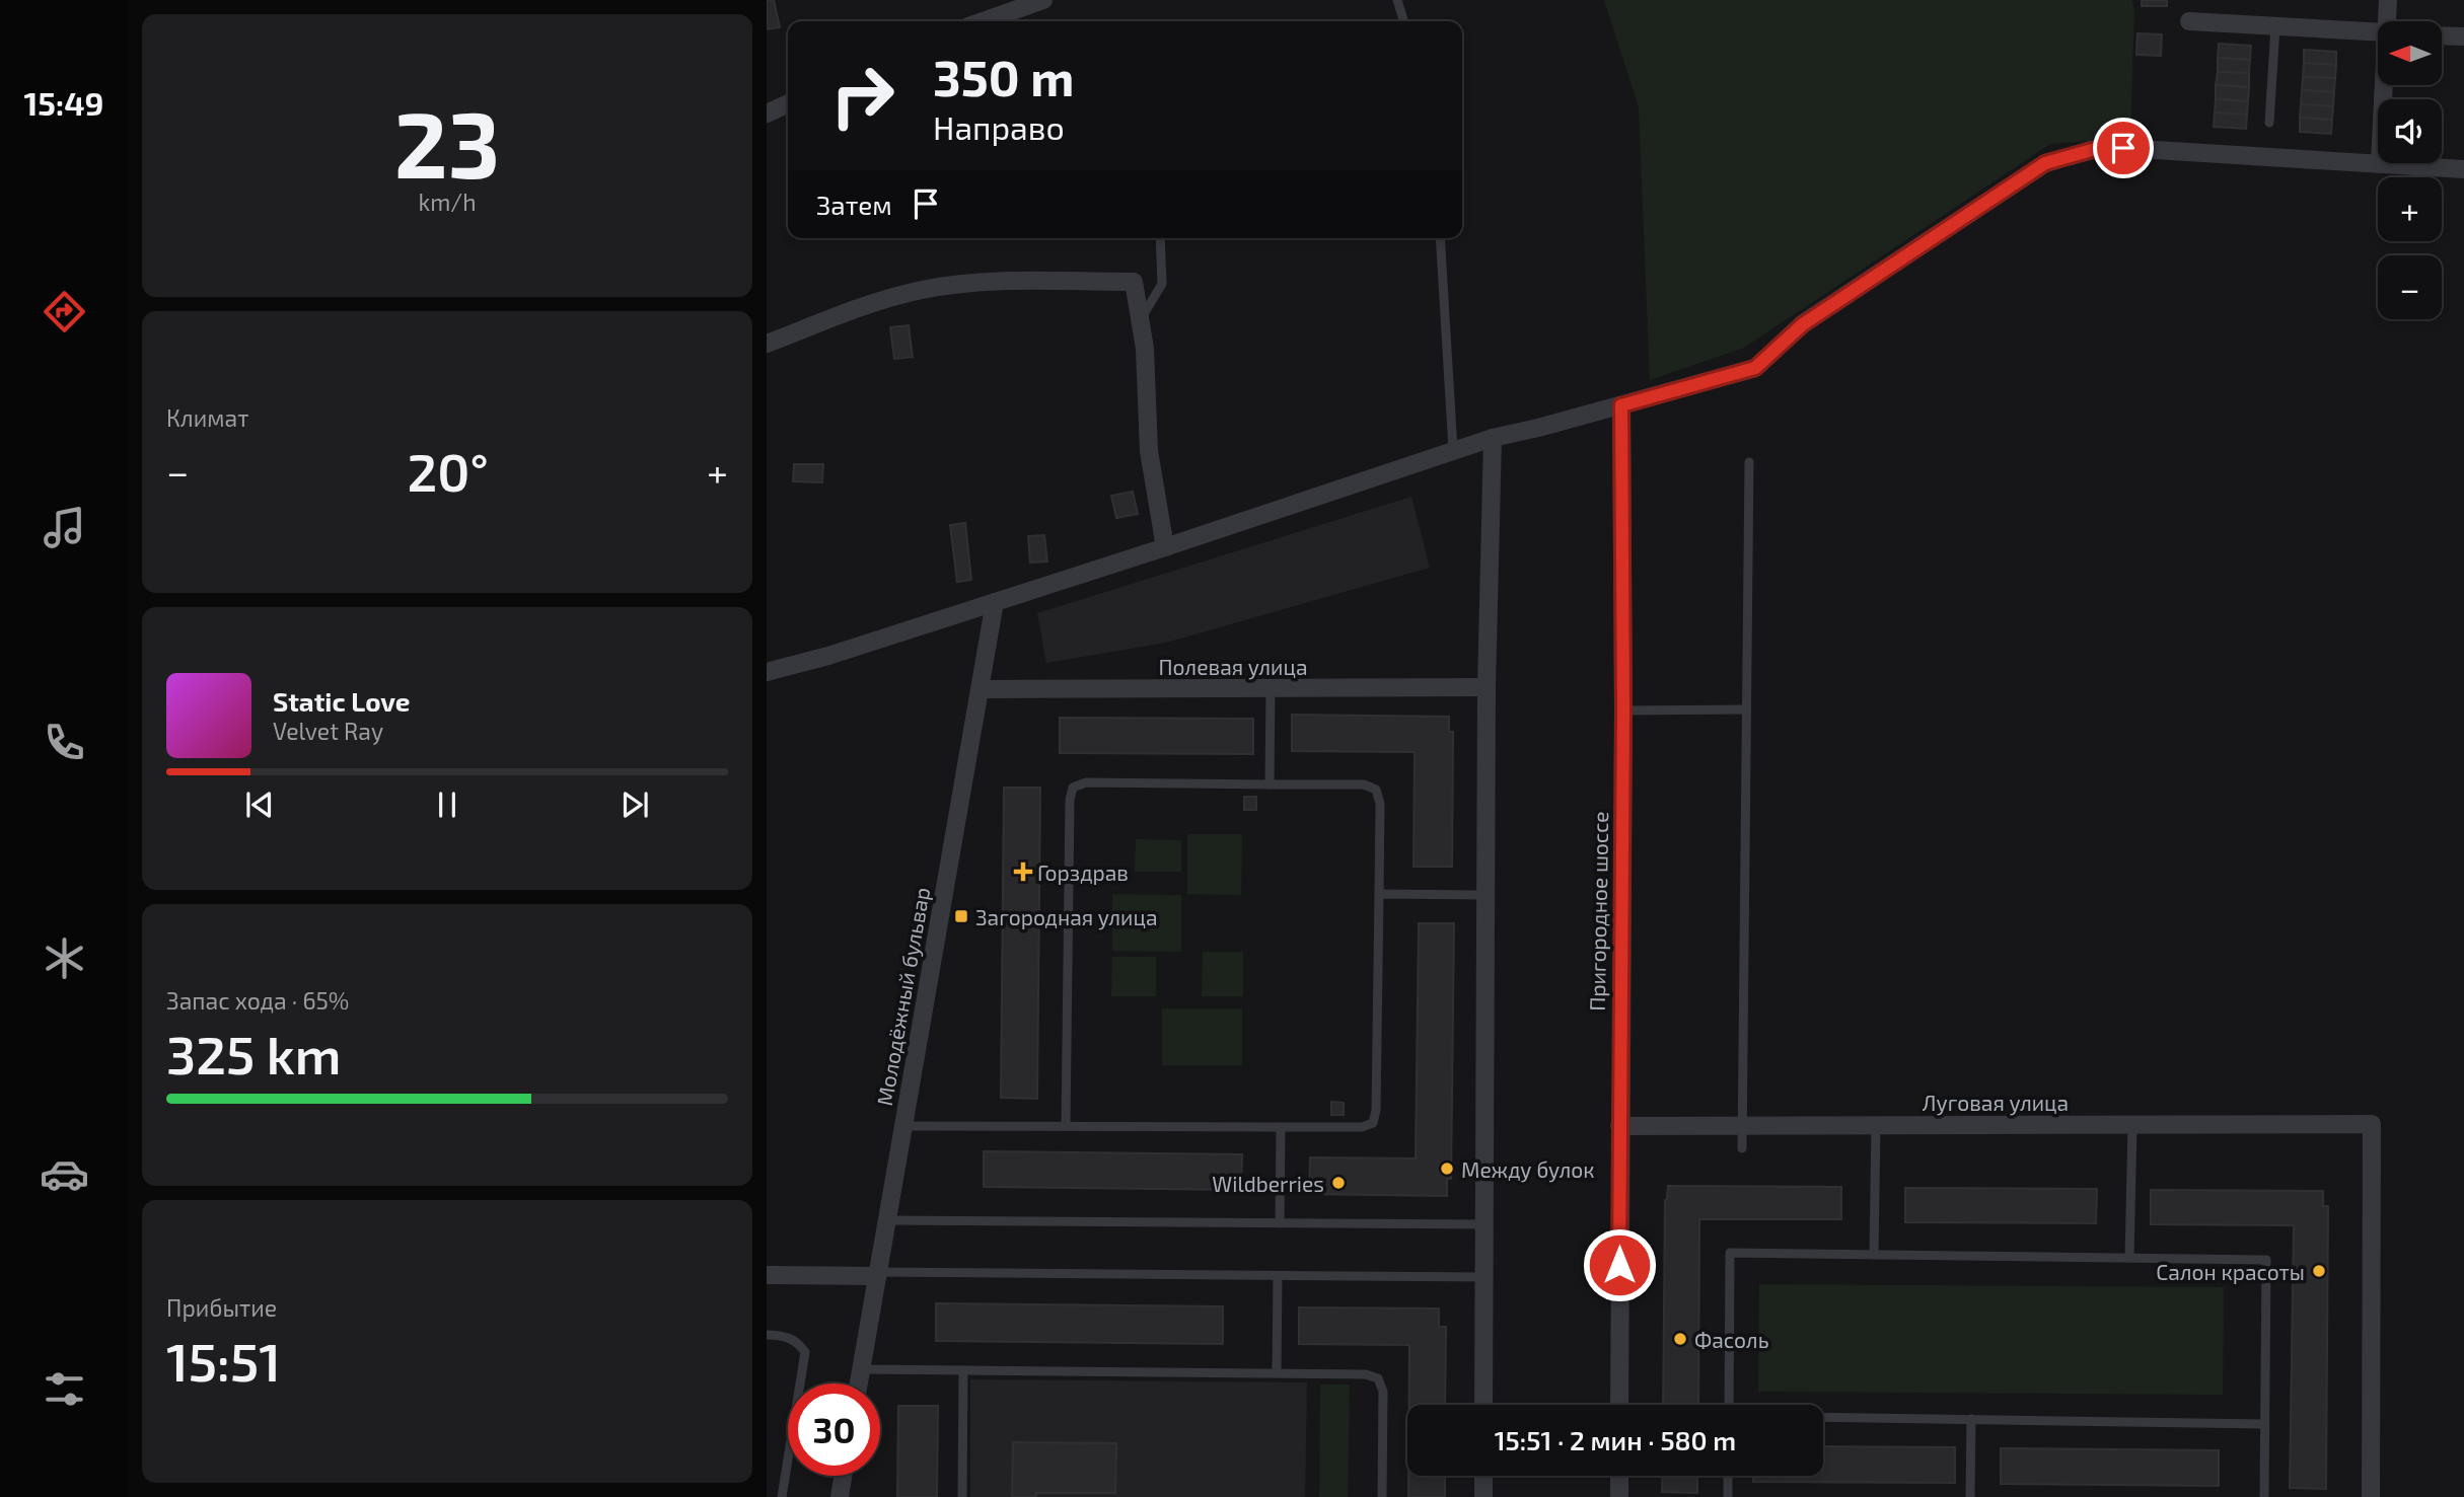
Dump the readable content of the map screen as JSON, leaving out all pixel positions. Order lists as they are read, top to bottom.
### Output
{
  "streets": {
    "street": [
      "Полевая улица",
      "Пригородное шоссе",
      "Молодёжный бульвар",
      "Луговая улица"
    ]
  },
  "crossings": [
    ["Полевая улица", "Молодёжный бульвар"],
    ["Пригородное шоссе", "Луговая улица"]
  ],
  "places": {
    "health": ["Горздрав"],
    "transit": ["Загородная улица"],
    "other": [
      "Между булок",
      "Wildberries",
      "Салон красоты",
      "Фасоль"
    ]
  },
  "north": "left",
  "page": {
    "tabs": "15:49",
    "tile": [
      ["23", "km/h"],
      "Климат",
      ["Запас хода · 65%", "325 km"],
      ["Прибытие", "15:51"]
    ],
    "map_buttons": ["+", "−"],
    "turn": ["350 m", "Направо"],
    "then": "Затем",
    "heat": ["−", "20°", "+"],
    "song": ["Static Love", "Velvet Ray"],
    "limit": "30",
    "trip": "15:51 · 2 мин · 580 m"
  }
}
